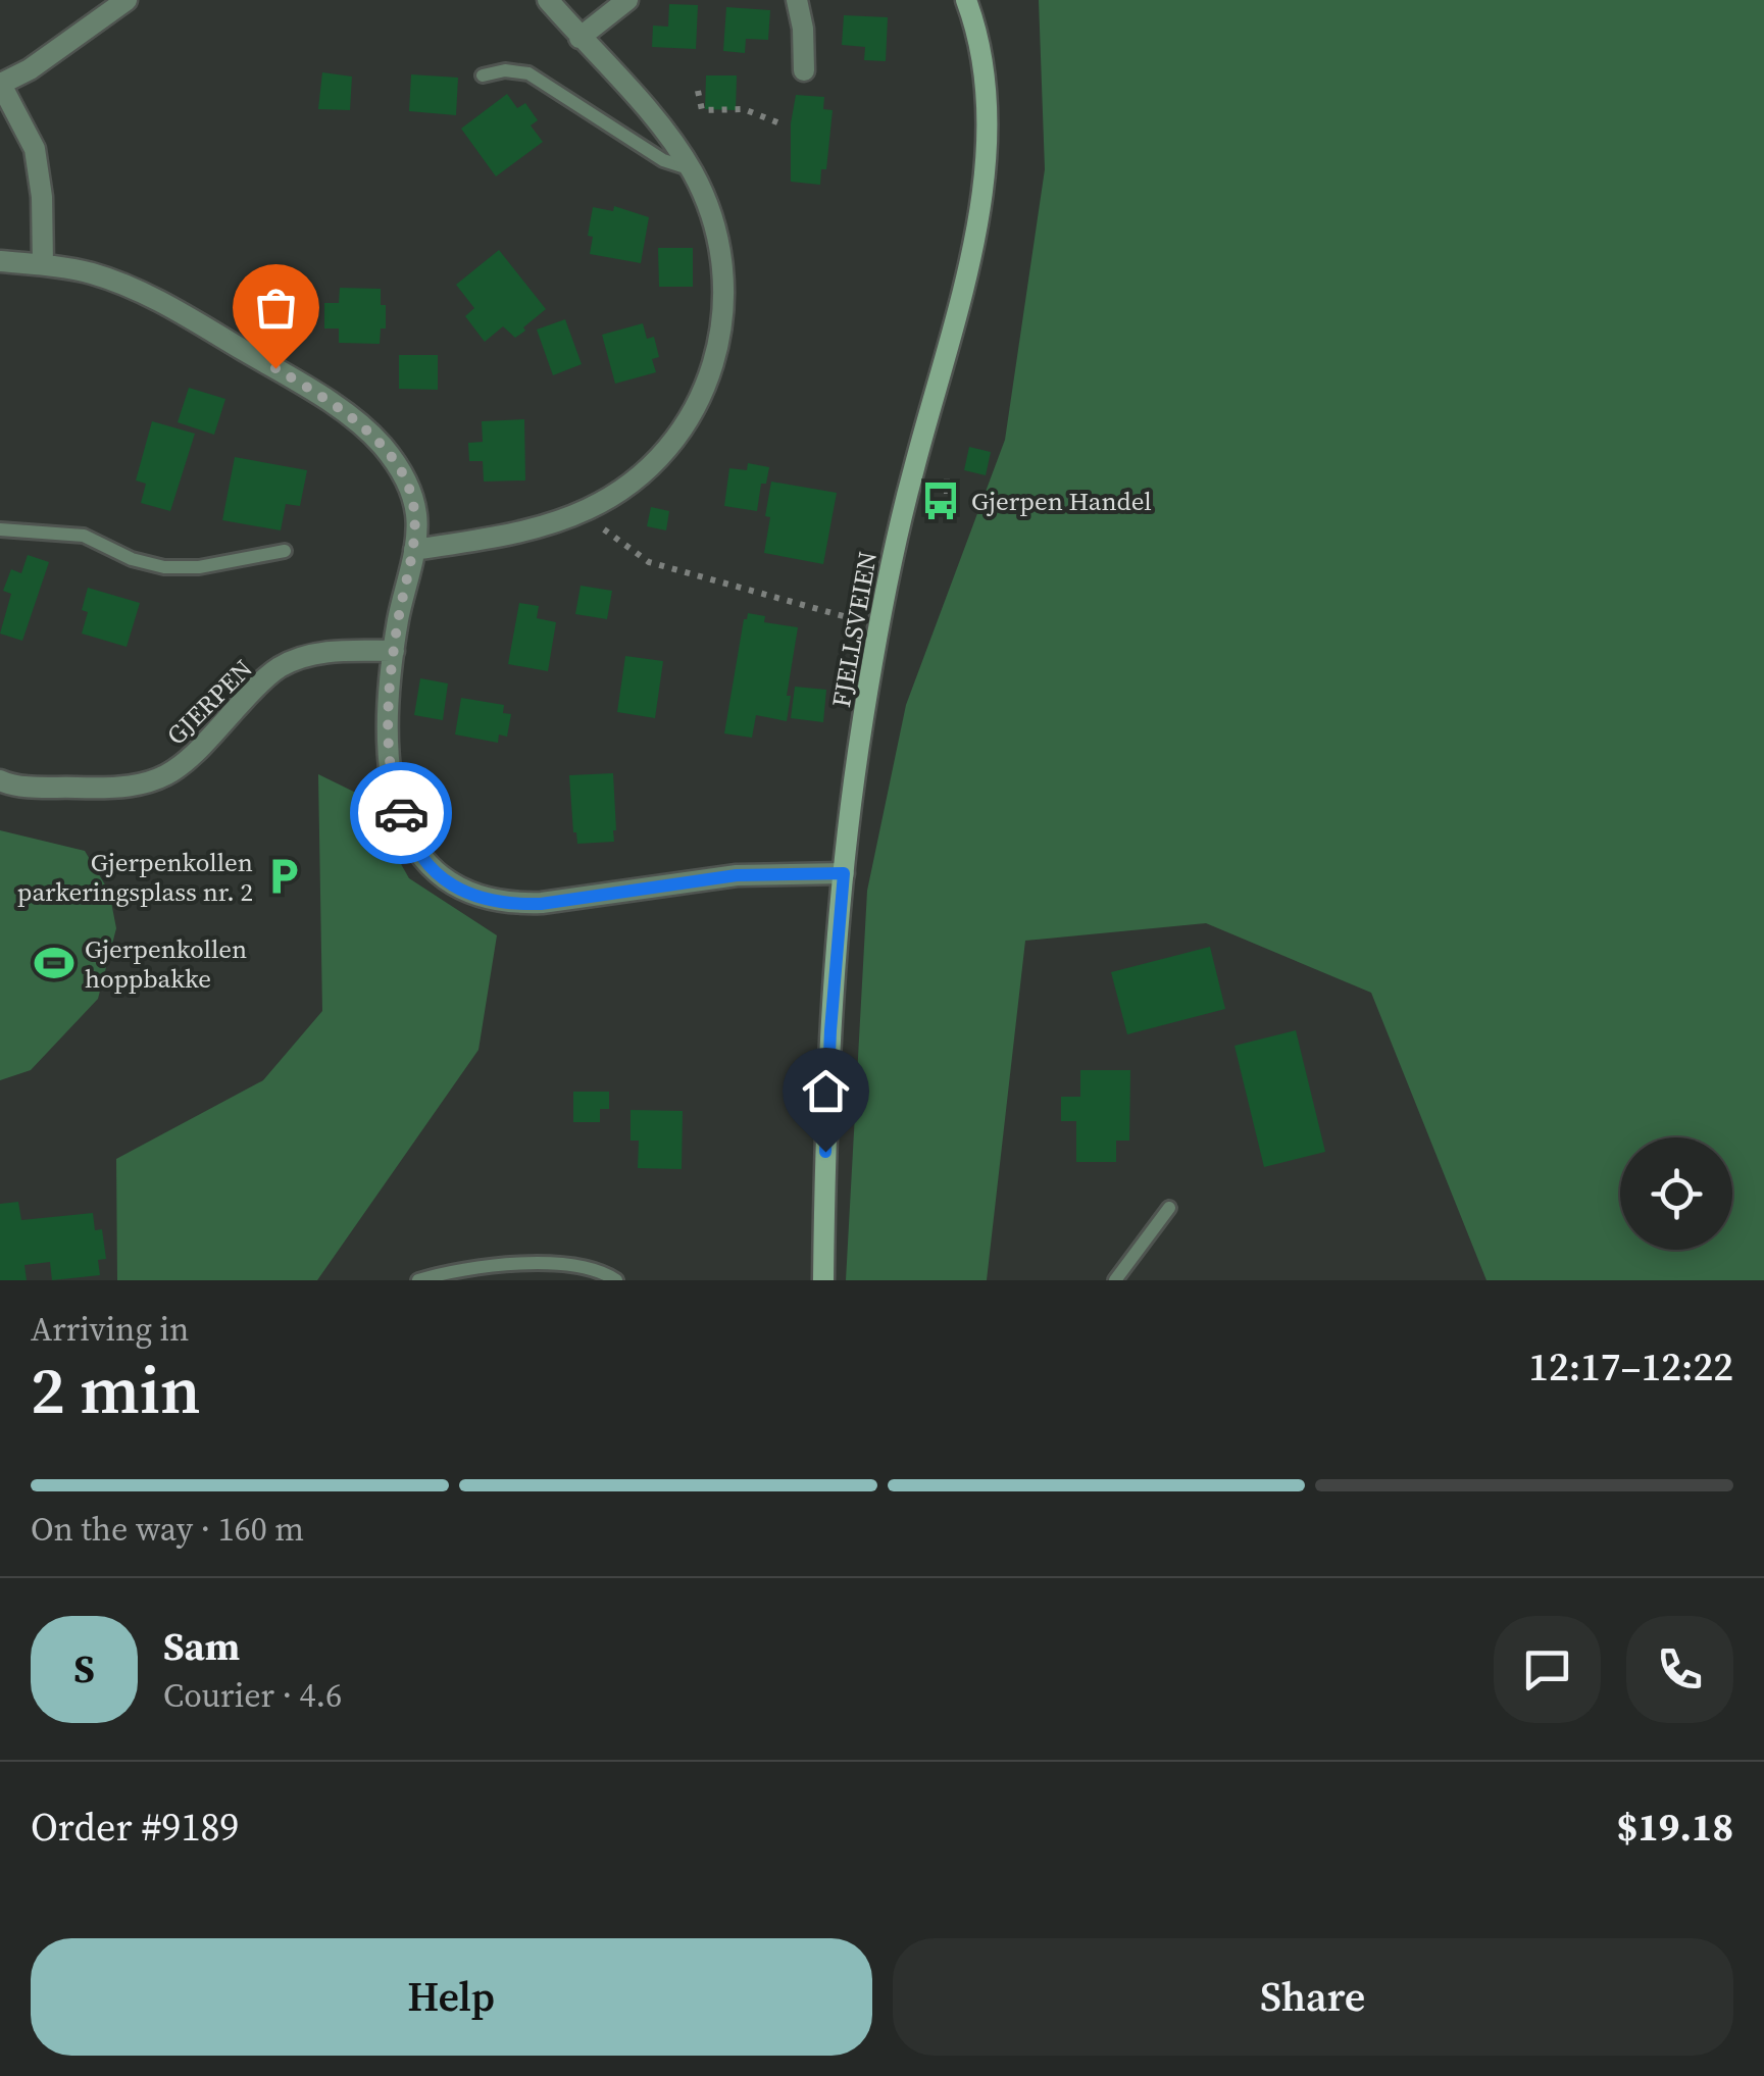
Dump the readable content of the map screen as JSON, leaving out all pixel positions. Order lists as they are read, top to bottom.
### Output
{
  "streets": {
    "main road": ["FJELLSVEIEN"],
    "street": ["GJERPEN"]
  },
  "places": {
    "bus stop": ["Gjerpen Handel"],
    "parking": ["Gjerpenkollen parkeringsplass nr. 2"],
    "sports": ["Gjerpenkollen hoppbakke"]
  },
  "page": {
    "heading": ["2 min", "Arriving in", "12:17–12:22"],
    "panel": [
      "Sam",
      "Courier · 4.6",
      "Order #9189",
      "$19.18"
    ],
    "bar": "On the way · 160 m",
    "round": "S",
    "buttons": ["Help", "Share"]
  }
}
